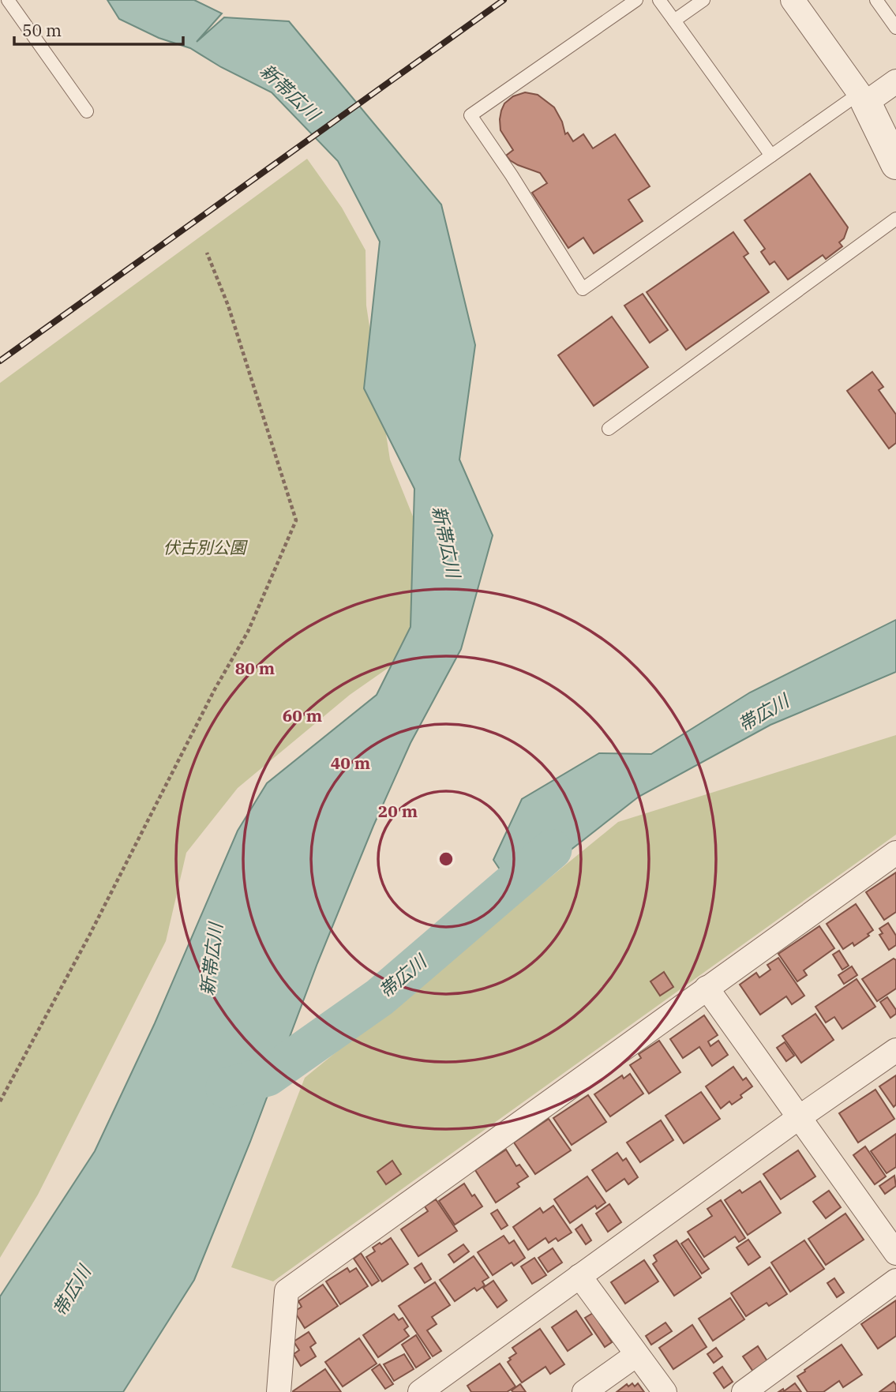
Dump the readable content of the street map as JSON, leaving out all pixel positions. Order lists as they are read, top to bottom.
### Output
{
  "water": ["新帯広川", "帯広川"],
  "parks": ["伏古別公園"],
  "scale_bar": "50 m",
  "rings": [
    "80 m",
    "60 m",
    "40 m",
    "20 m"
  ]
}
